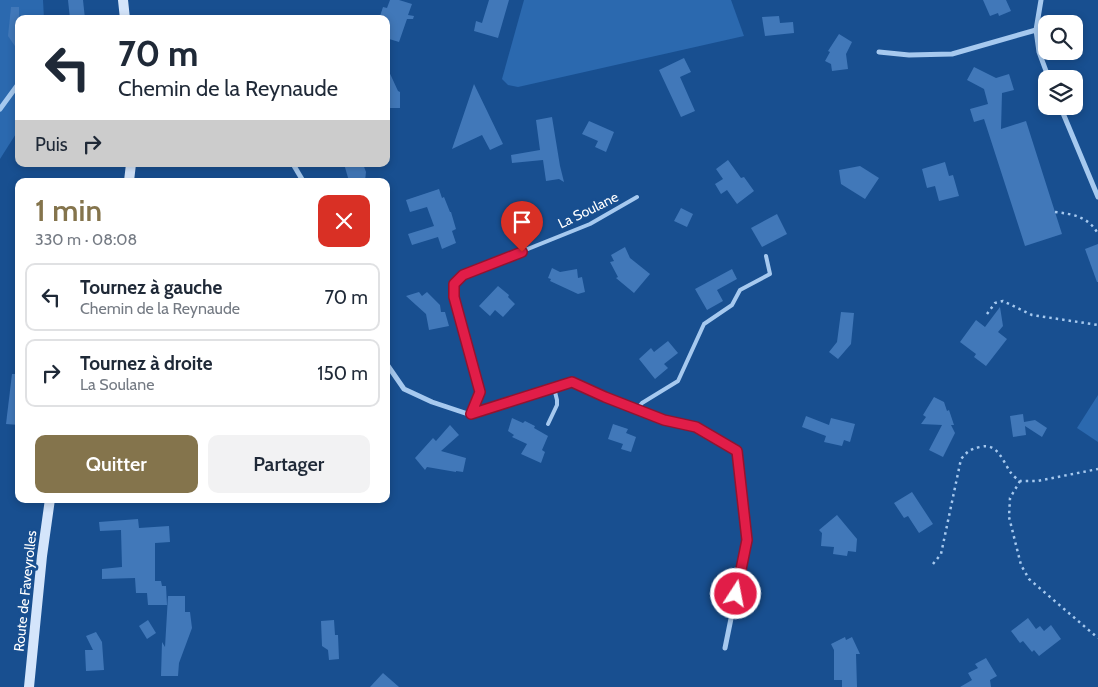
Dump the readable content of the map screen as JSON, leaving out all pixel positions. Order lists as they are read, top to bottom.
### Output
{
  "streets": {
    "main road": ["Route de Faveyrolles"],
    "lane": ["La Soulane"]
  },
  "page": {
    "turn": ["70 m", "Chemin de la Reynaude"],
    "then": "Puis",
    "heading": ["1 min", "330 m · 08:08"],
    "list": [
      {
        "name": "Tournez à gauche",
        "note": "Chemin de la Reynaude",
        "value": "70 m"
      },
      {
        "name": "Tournez à droite",
        "note": "La Soulane",
        "value": "150 m"
      }
    ],
    "buttons": ["Quitter", "Partager"]
  }
}
